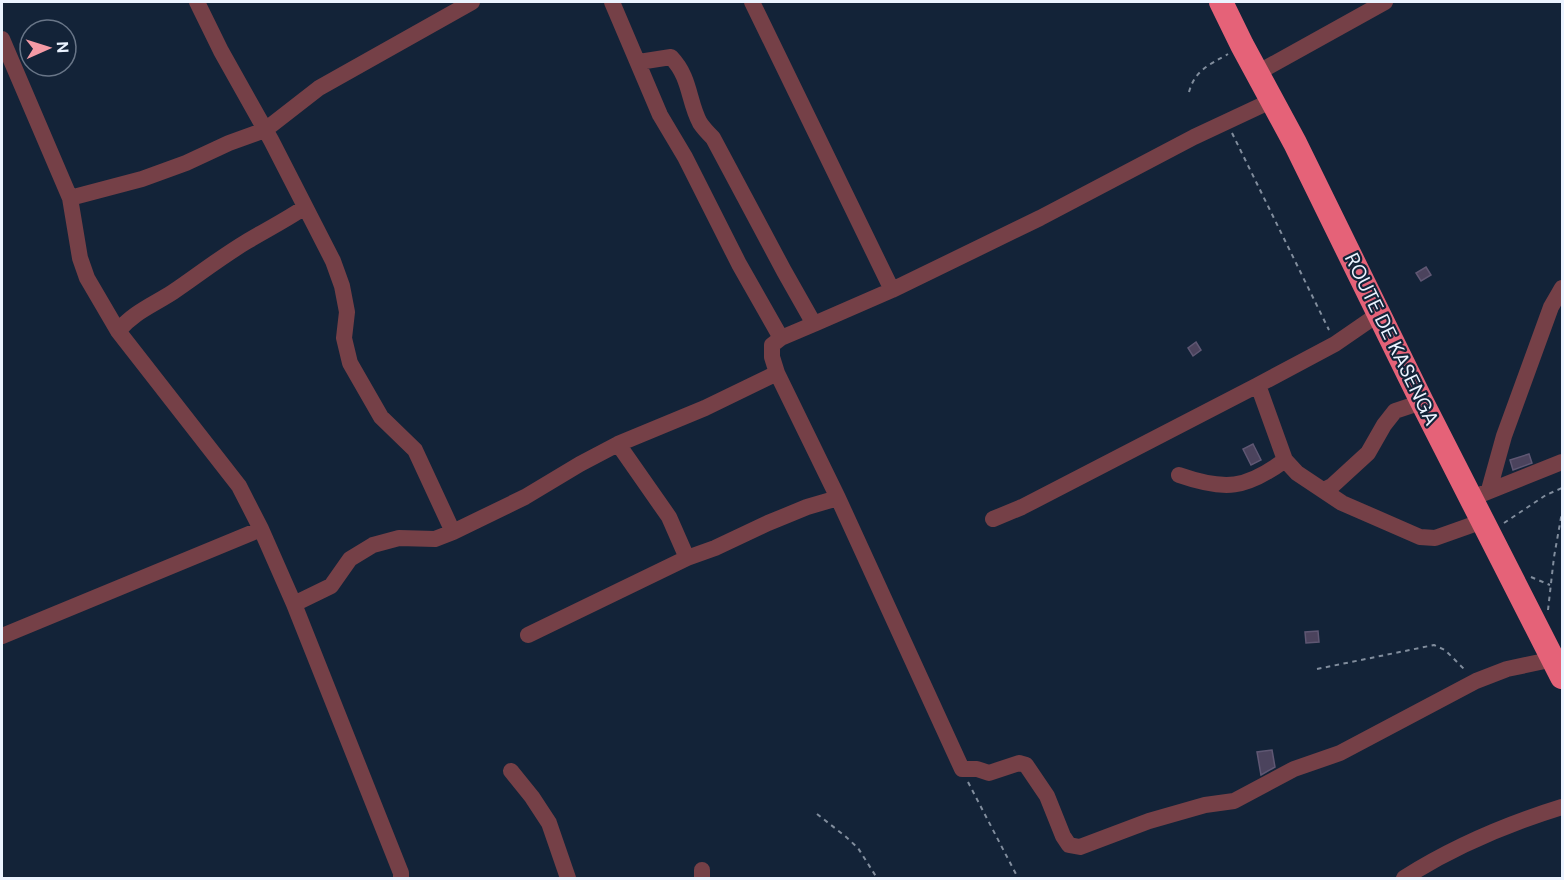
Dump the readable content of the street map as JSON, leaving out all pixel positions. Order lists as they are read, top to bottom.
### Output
{
  "streets": {
    "highway": ["ROUTE DE KASENGA"]
  },
  "north": "right"
}
